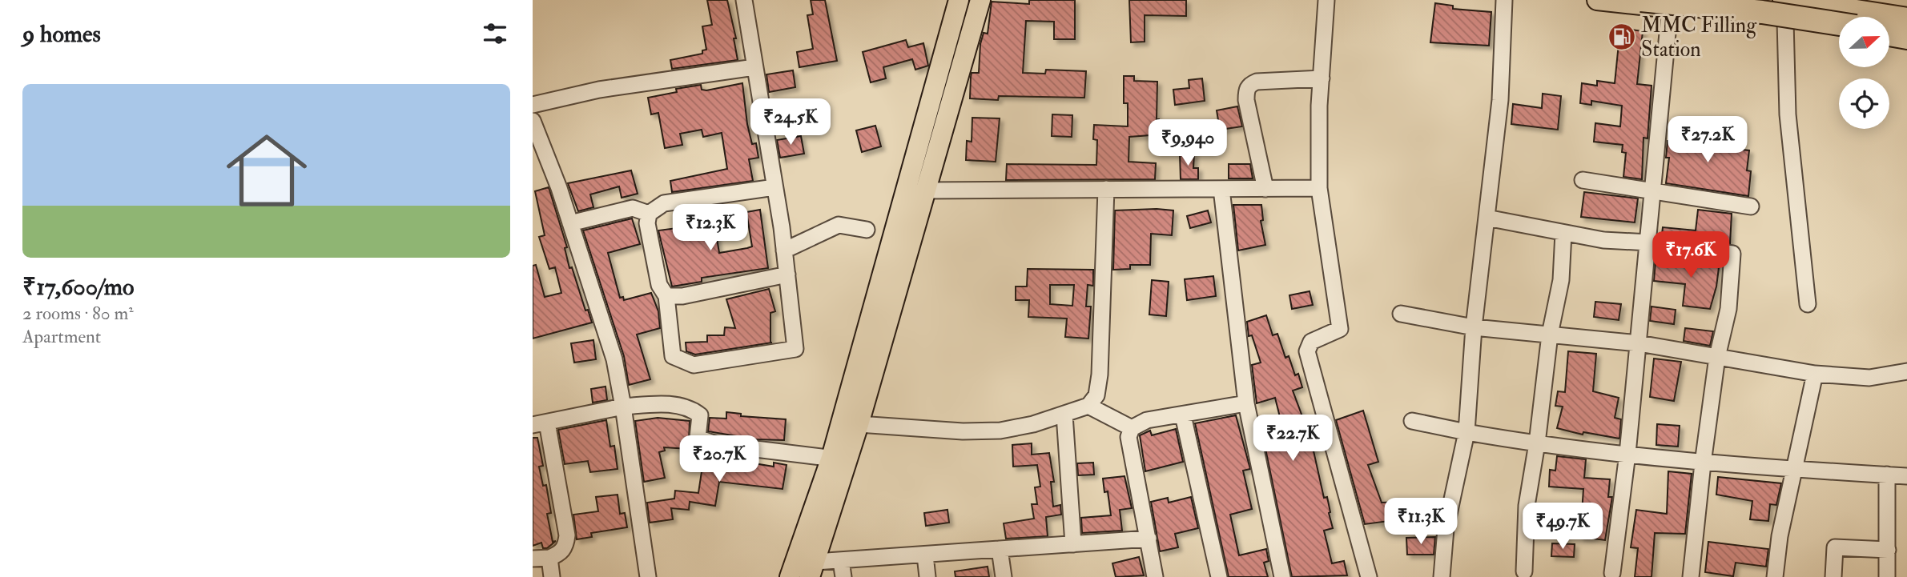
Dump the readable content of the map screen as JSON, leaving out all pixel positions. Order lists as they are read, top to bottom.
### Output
{
  "places": {
    "fuel station": ["MMC Filling Station"]
  },
  "north": "right",
  "page": {
    "heading": "9 homes",
    "list": [
      {
        "name": "₹17,600/mo",
        "note": "2 rooms · 80 m² · Apartment"
      }
    ],
    "price": [
      "₹24.5K",
      "₹27.2K",
      "₹9,940",
      "₹12.3K",
      "₹17.6K",
      "₹22.7K",
      "₹20.7K",
      "₹11.3K",
      "₹49.7K"
    ]
  }
}
